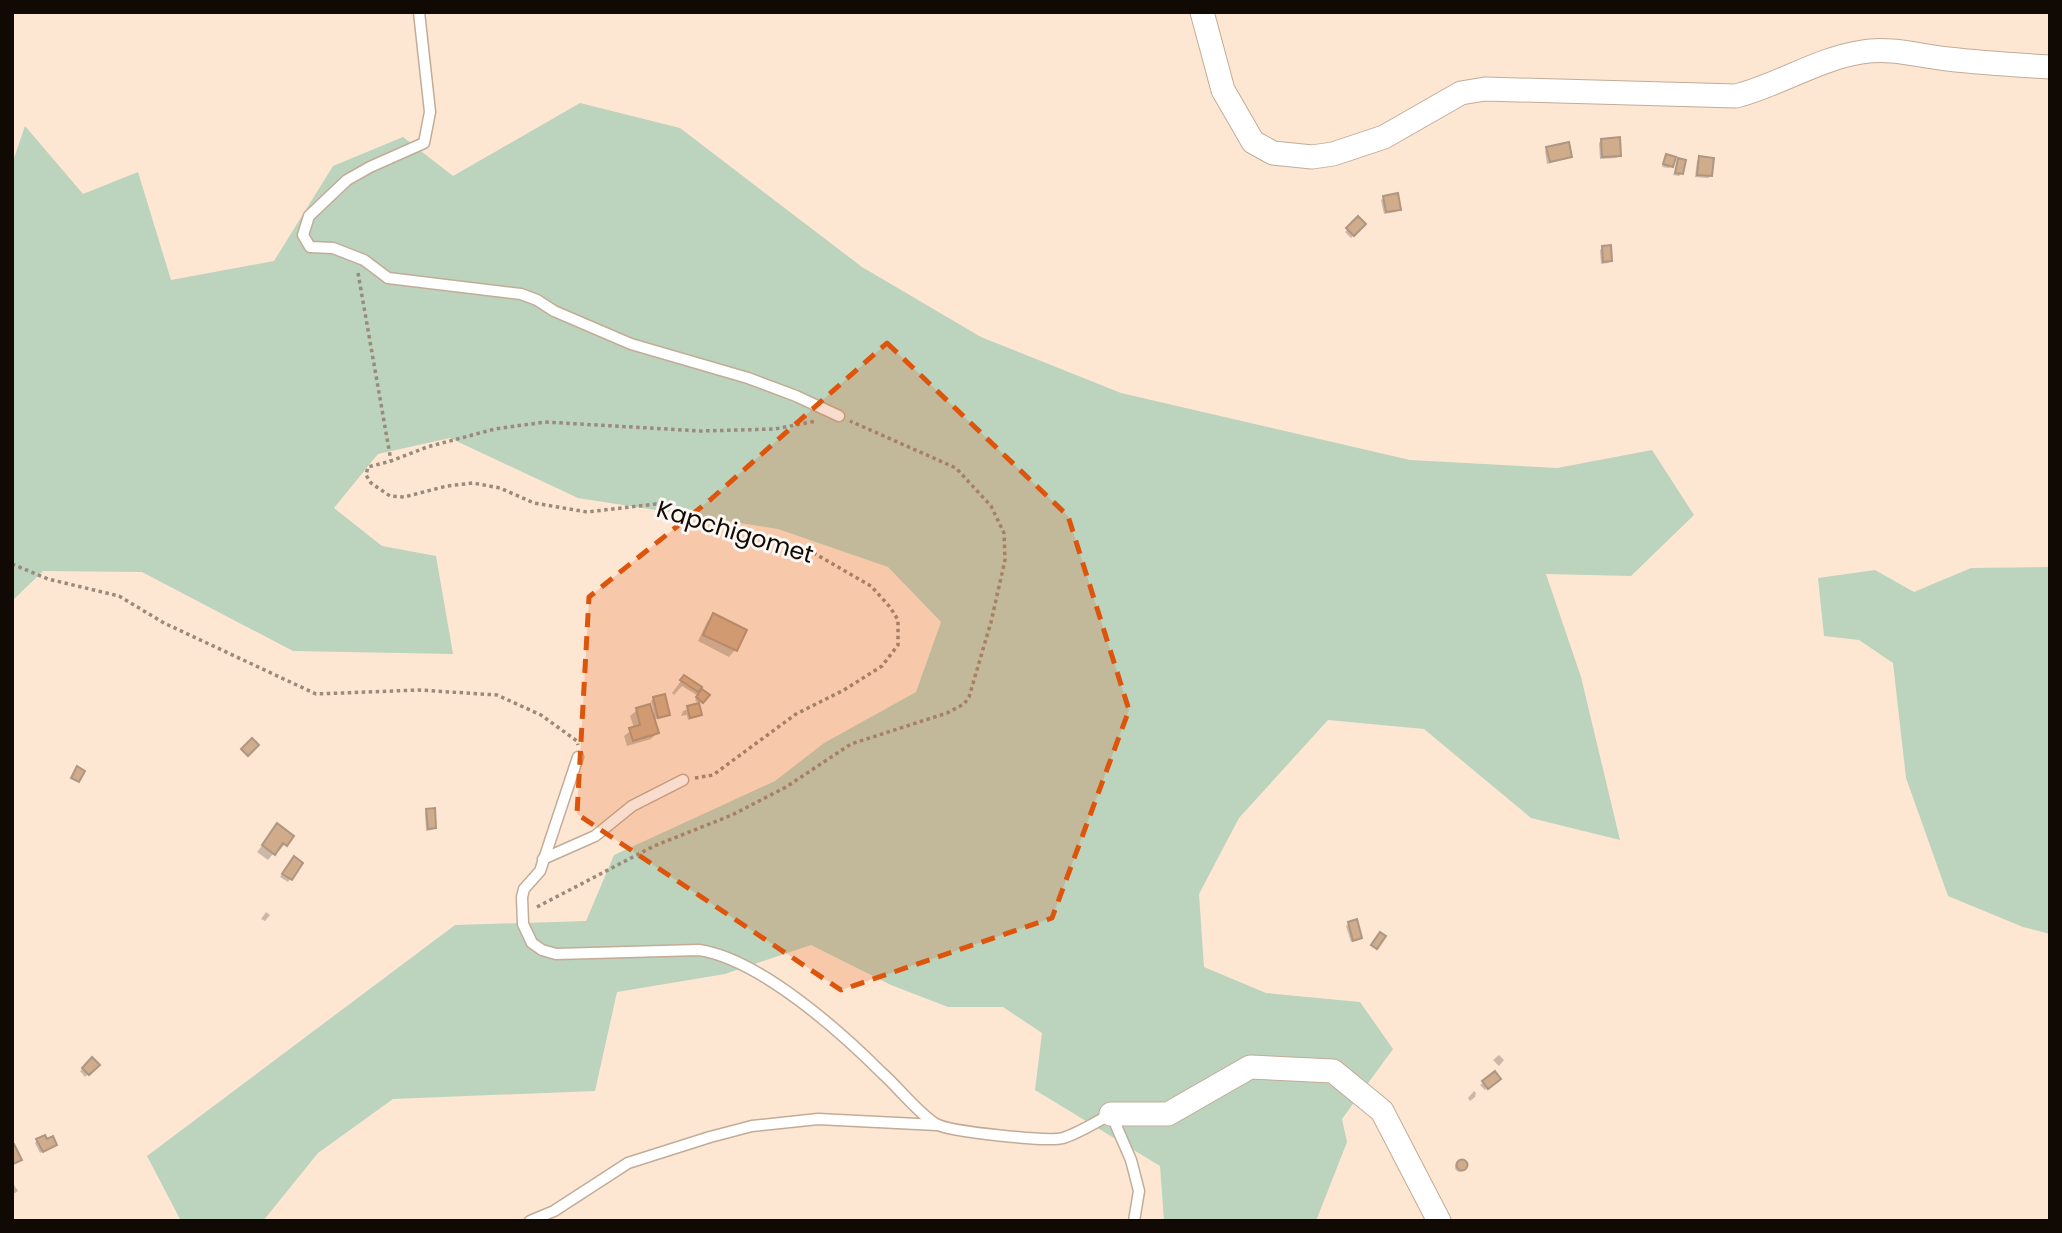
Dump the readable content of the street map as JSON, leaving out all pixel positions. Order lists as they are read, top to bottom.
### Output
{
  "streets": {
    "path": ["Kapchigomet"]
  }
}
